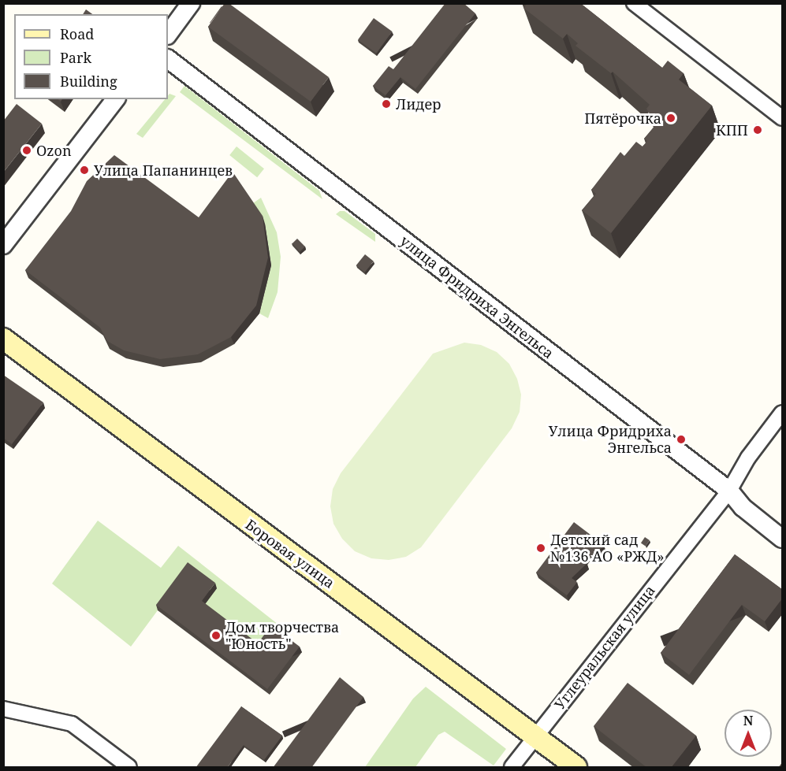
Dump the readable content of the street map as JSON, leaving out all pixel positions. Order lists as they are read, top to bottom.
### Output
{
  "streets": {
    "main road": ["Боровая улица"],
    "street": ["улица Фридриха Энгельса", "Углеуральская улица"]
  },
  "crossings": [
    ["улица Фридриха Энгельса", "Углеуральская улица"],
    ["Боровая улица", "Углеуральская улица"]
  ],
  "places": [
    "Лидер",
    "Пятёрочка",
    "КПП",
    "Ozon",
    "Улица Папанинцев",
    "Улица Фридриха Энгельса",
    "Детский сад №136 АО «РЖД»",
    "Дом творчества \"Юность\""
  ],
  "legend": ["Road", "Park", "Building"],
  "north": "top"
}
